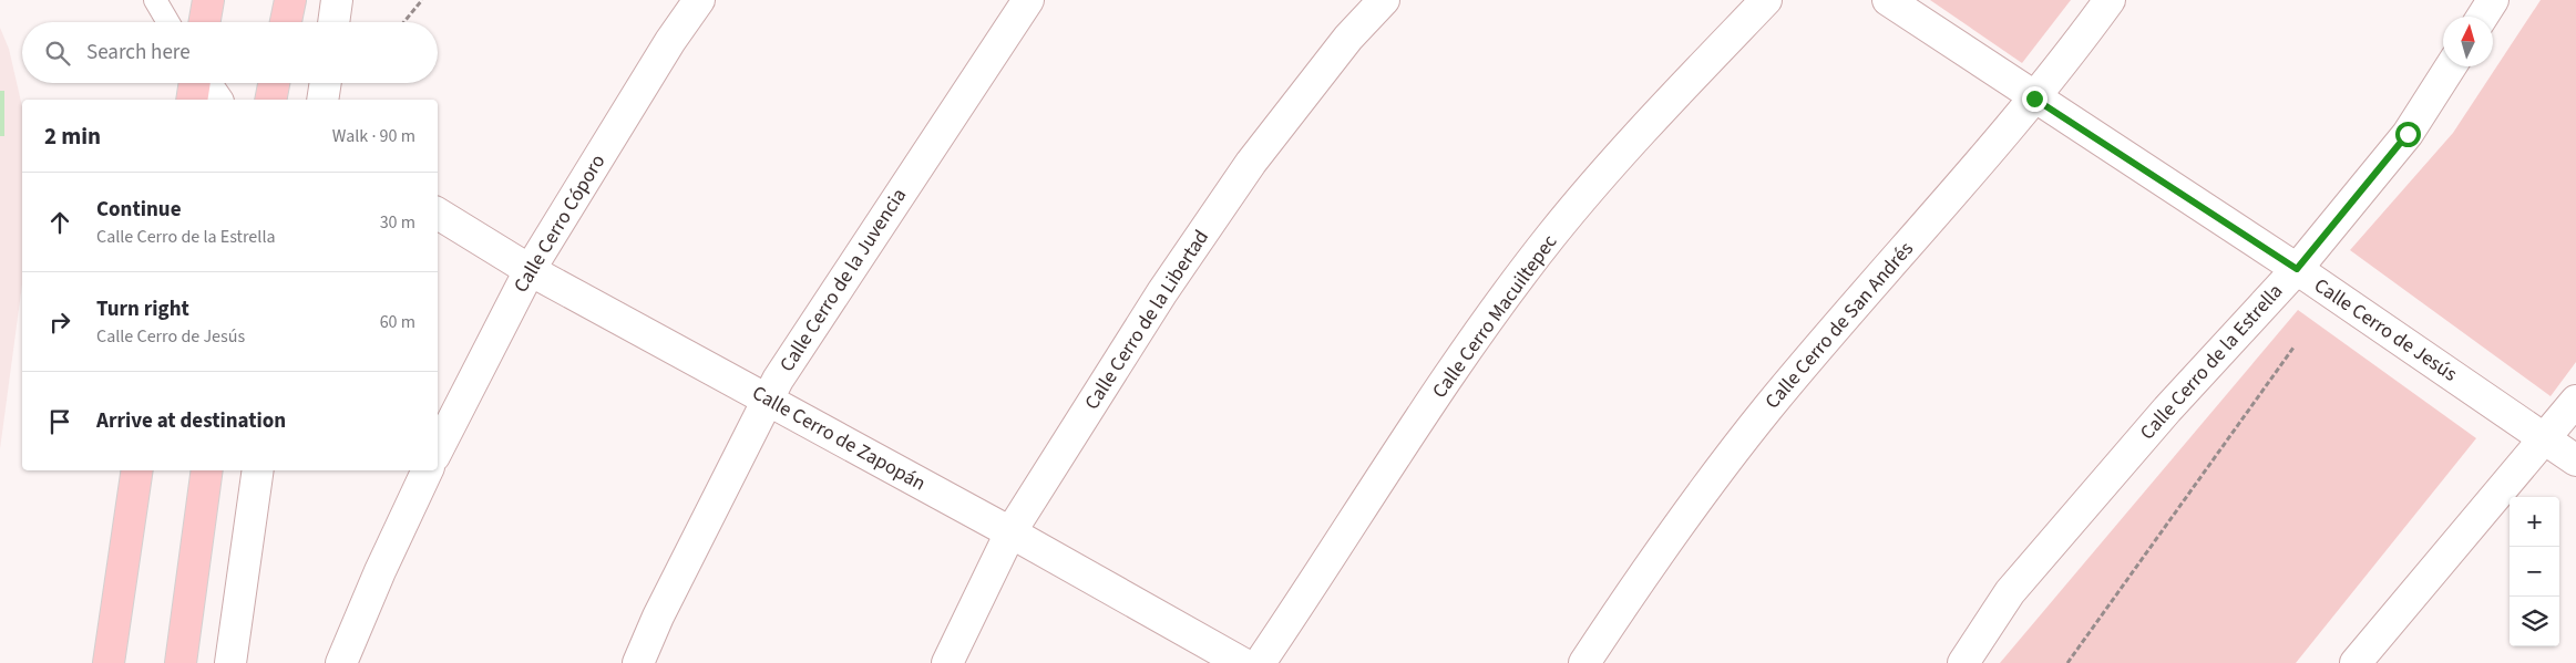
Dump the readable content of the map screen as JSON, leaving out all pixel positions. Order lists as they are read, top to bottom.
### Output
{
  "streets": {
    "street": [
      "Calle Cerro Cóporo",
      "Calle Cerro de la Juvencia",
      "Calle Cerro Macuiltepec",
      "Calle Cerro de la Libertad",
      "Calle Cerro de San Andrés",
      "Calle Cerro de Jesús",
      "Calle Cerro de la Estrella",
      "Calle Cerro de Zapopán"
    ]
  },
  "crossings": [
    ["Calle Cerro Cóporo", "Calle Cerro de Zapopán"],
    ["Calle Cerro de la Juvencia", "Calle Cerro de Zapopán"],
    ["Calle Cerro de la Libertad", "Calle Cerro de Zapopán"],
    ["Calle Cerro de San Andrés", "Calle Cerro de Jesús"],
    ["Calle Cerro de Jesús", "Calle Cerro de la Estrella"]
  ],
  "north": "top",
  "page": {
    "search": "Search here",
    "heading": ["2 min", "Walk · 90 m"],
    "list": [
      ["Continue", "Calle Cerro de la Estrella", "30 m"],
      ["Turn right", "Calle Cerro de Jesús", "60 m"],
      "Arrive at destination"
    ],
    "map_buttons": ["+", "−"]
  }
}
